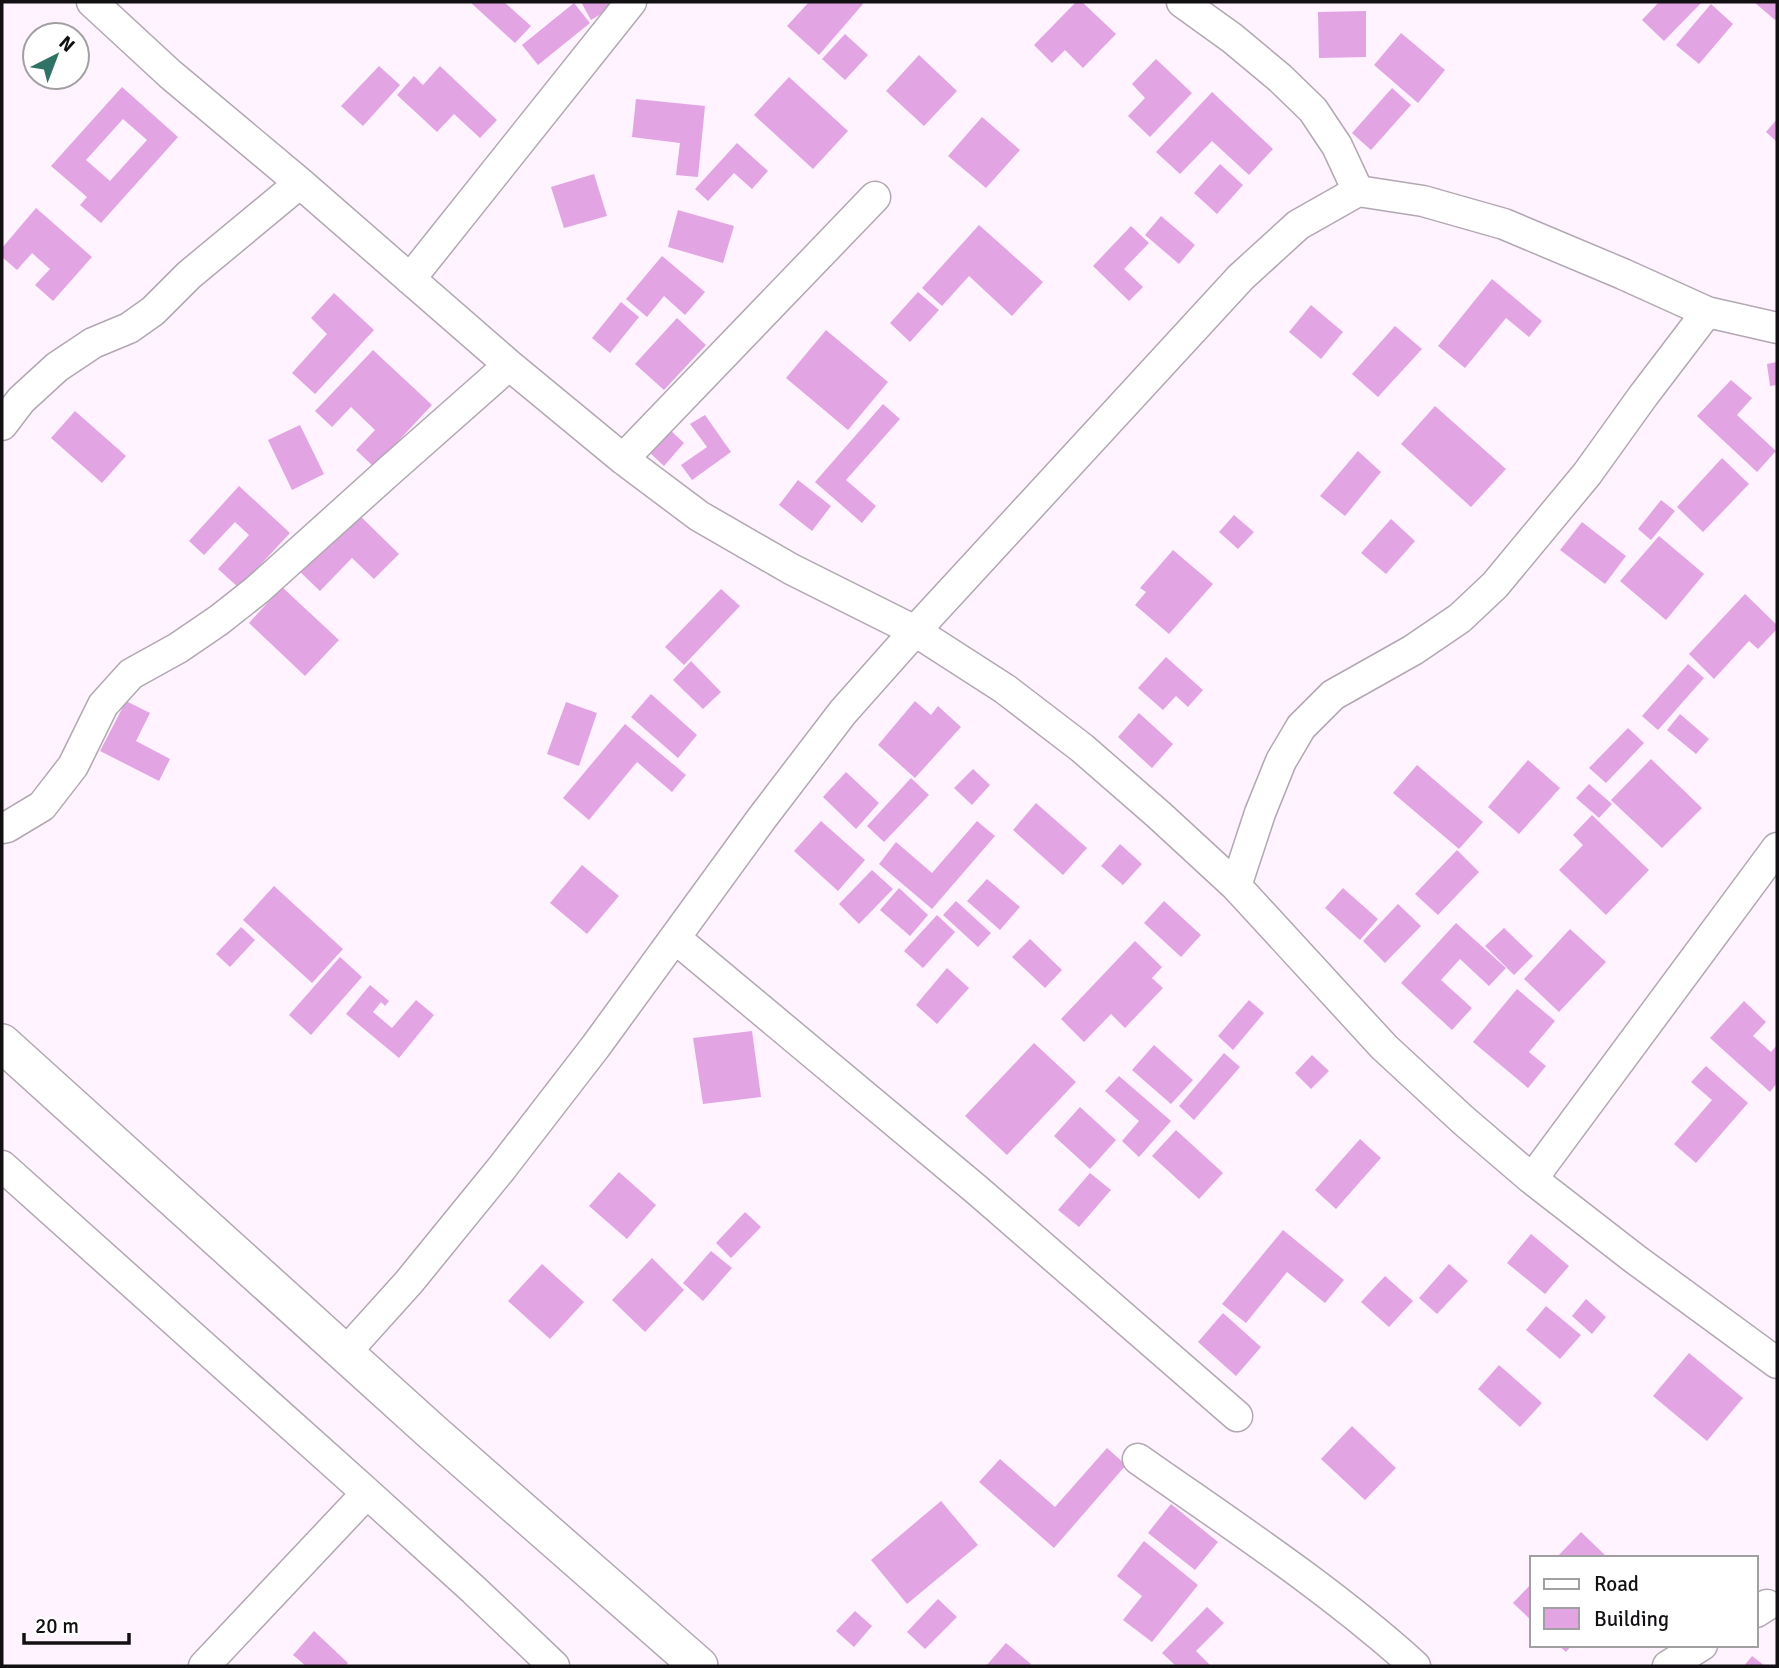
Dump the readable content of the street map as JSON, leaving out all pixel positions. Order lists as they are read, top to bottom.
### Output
{
  "legend": ["Road", "Building"],
  "scale_bar": "20 m",
  "north": "top right"
}
